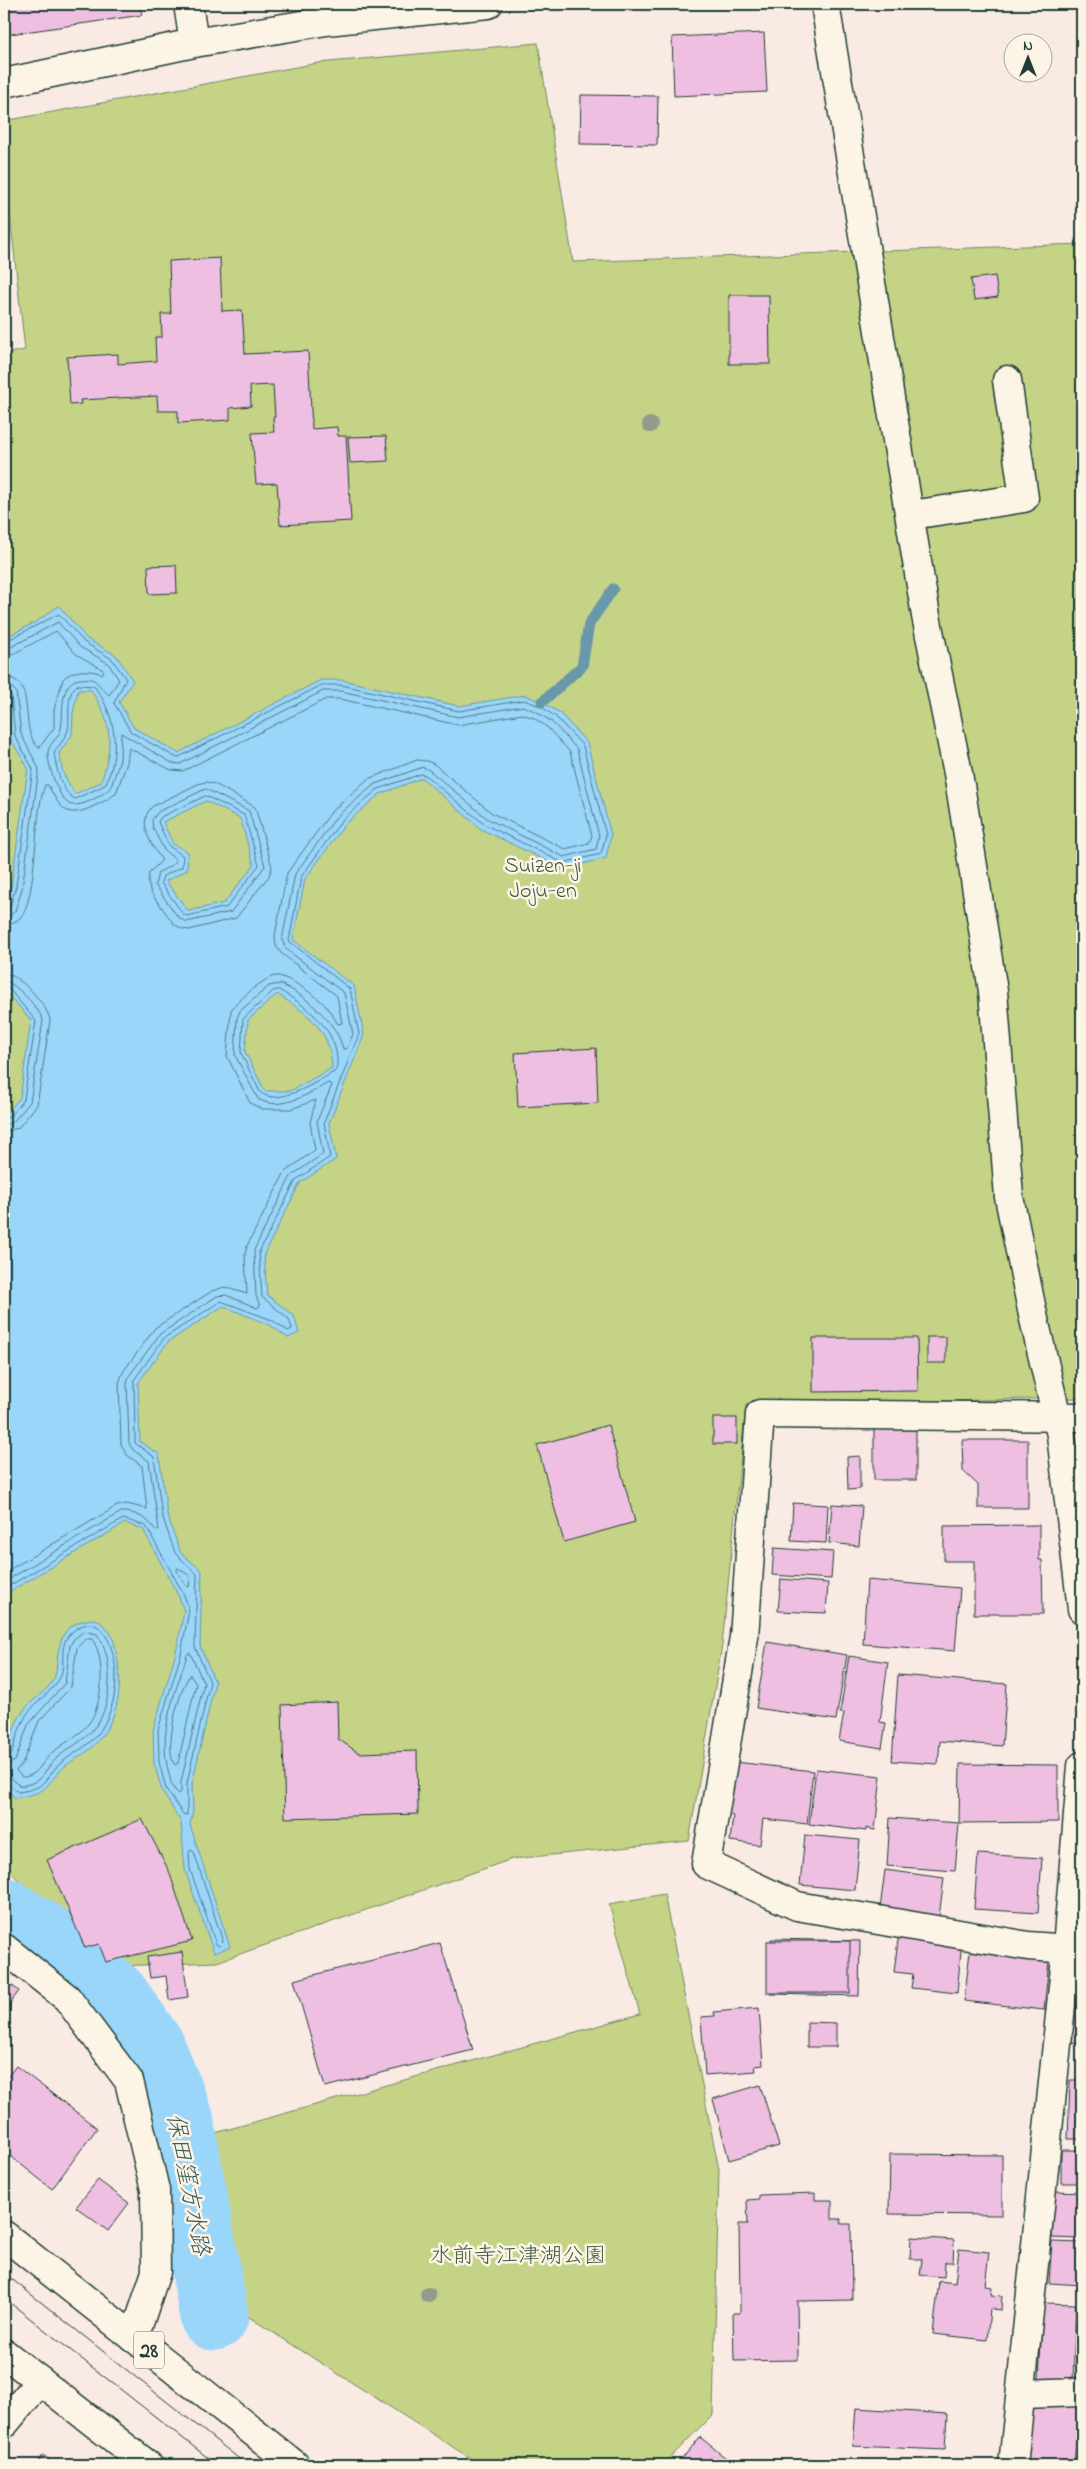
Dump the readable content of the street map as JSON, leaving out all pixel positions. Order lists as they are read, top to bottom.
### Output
{
  "streets": {
    "street": ["28"]
  },
  "water": ["保田窪方水路"],
  "parks": ["Suizen-ji Joju-en", "水前寺江津湖公園"],
  "north": "top"
}
